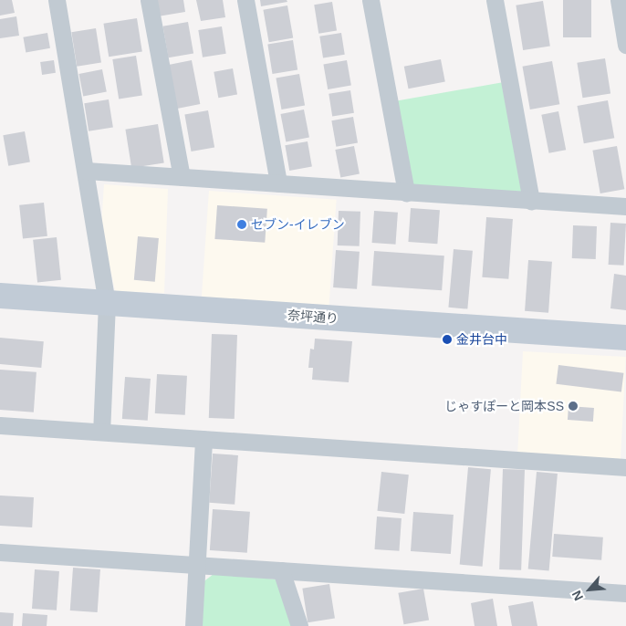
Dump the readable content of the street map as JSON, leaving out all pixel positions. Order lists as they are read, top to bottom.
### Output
{
  "streets": {
    "street": ["奈坪通り"]
  },
  "places": ["セブン-イレブン", "金井台中", "じゃすぽーと岡本SS"],
  "north": "bottom left"
}
